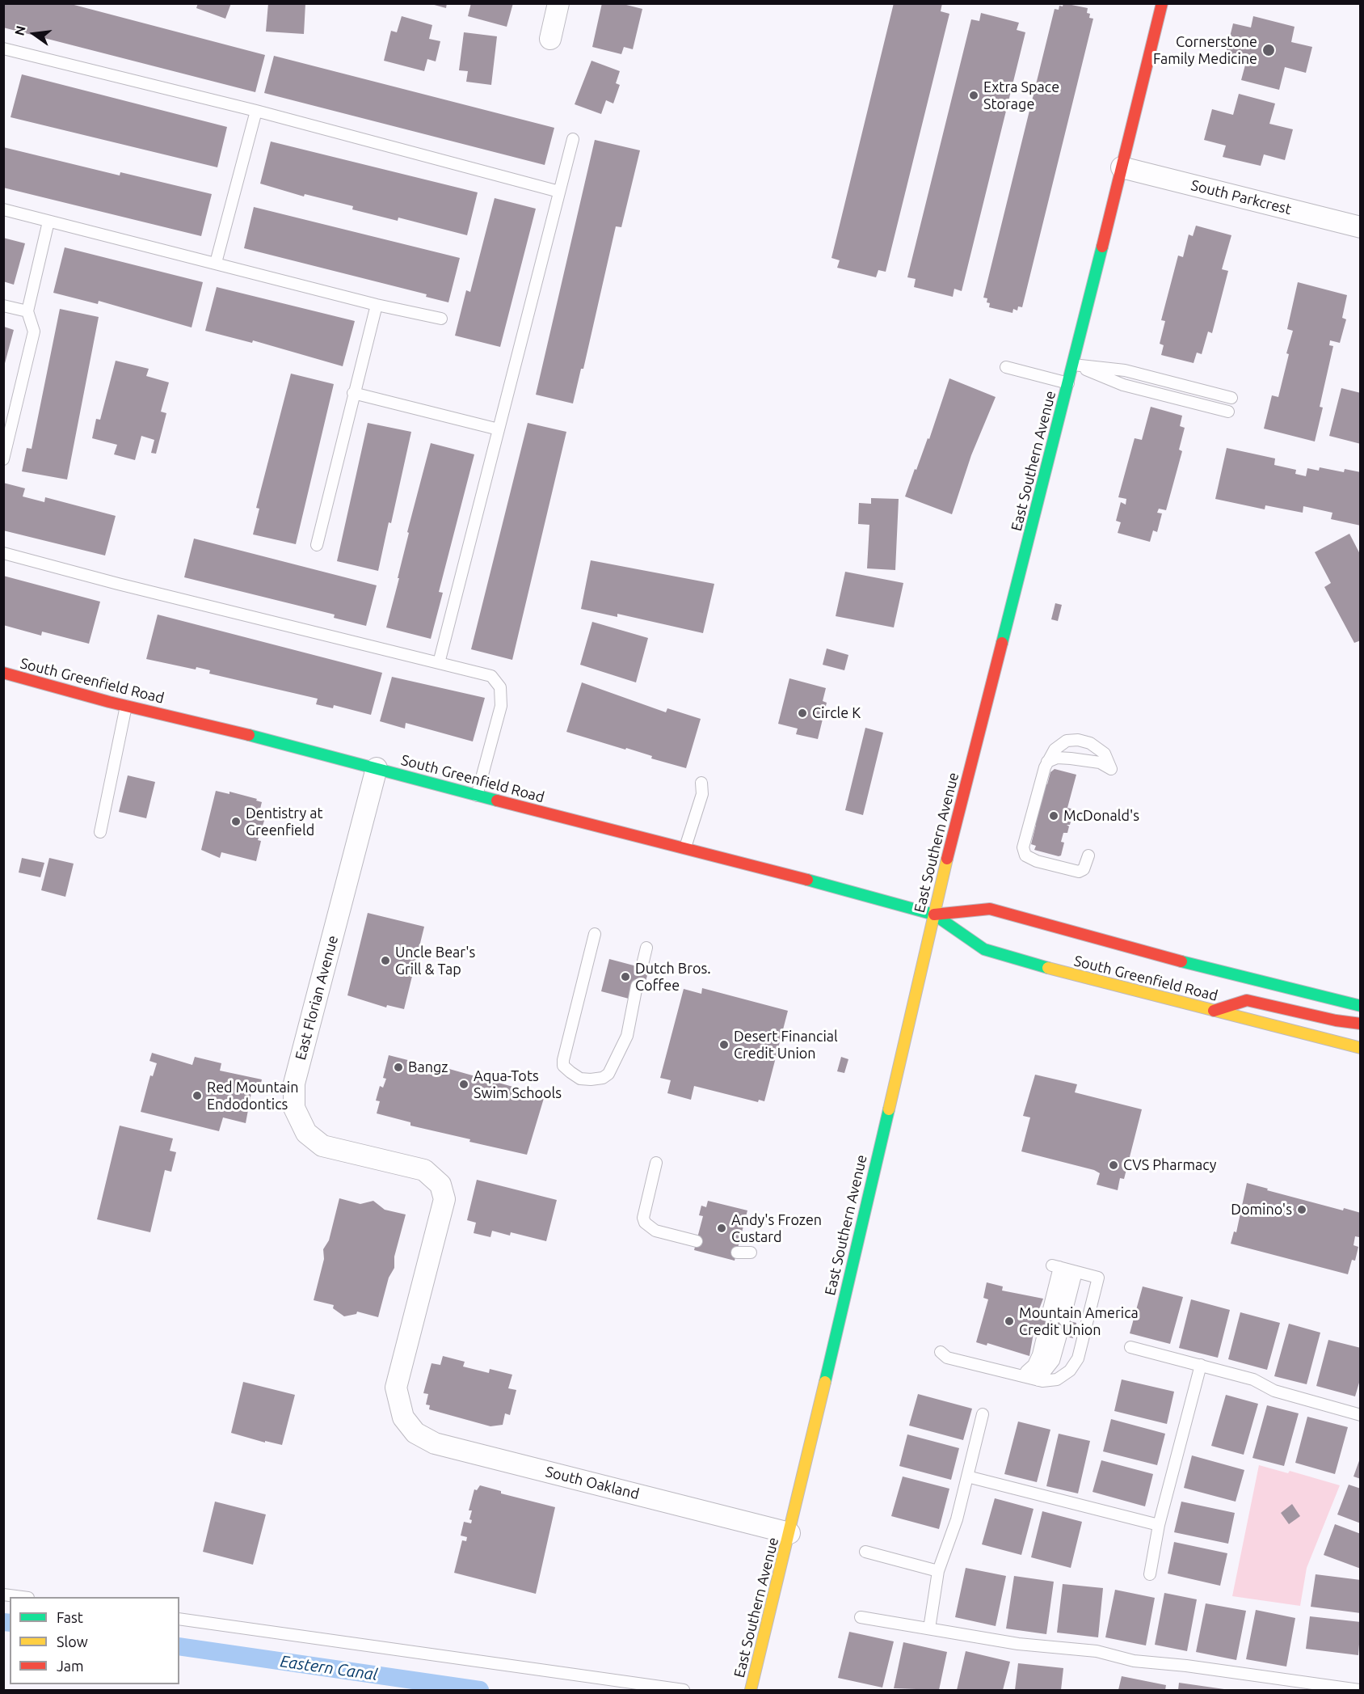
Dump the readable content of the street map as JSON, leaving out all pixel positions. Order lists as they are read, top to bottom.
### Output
{
  "streets": {
    "main road": ["East Southern Avenue", "South Greenfield Road"],
    "street": ["South Parkcrest", "East Florian Avenue", "South Oakland"]
  },
  "crossings": [
    ["South Parkcrest", "East Southern Avenue"],
    ["East Southern Avenue", "South Greenfield Road"],
    ["East Southern Avenue", "South Oakland"],
    ["South Greenfield Road", "East Florian Avenue"],
    ["East Florian Avenue", "South Oakland"]
  ],
  "water": ["Eastern Canal"],
  "places": [
    "Cornerstone Family Medicine",
    "Extra Space Storage",
    "Circle K",
    "McDonald's",
    "Dentistry at Greenfield",
    "Uncle Bear's Grill & Tap",
    "Dutch Bros. Coffee",
    "Desert Financial Credit Union",
    "Bangz",
    "Aqua-Tots Swim Schools",
    "Red Mountain Endodontics",
    "CVS Pharmacy",
    "Domino's",
    "Andy's Frozen Custard",
    "Mountain America Credit Union"
  ],
  "legend": ["Fast", "Slow", "Jam"],
  "north": "left"
}
